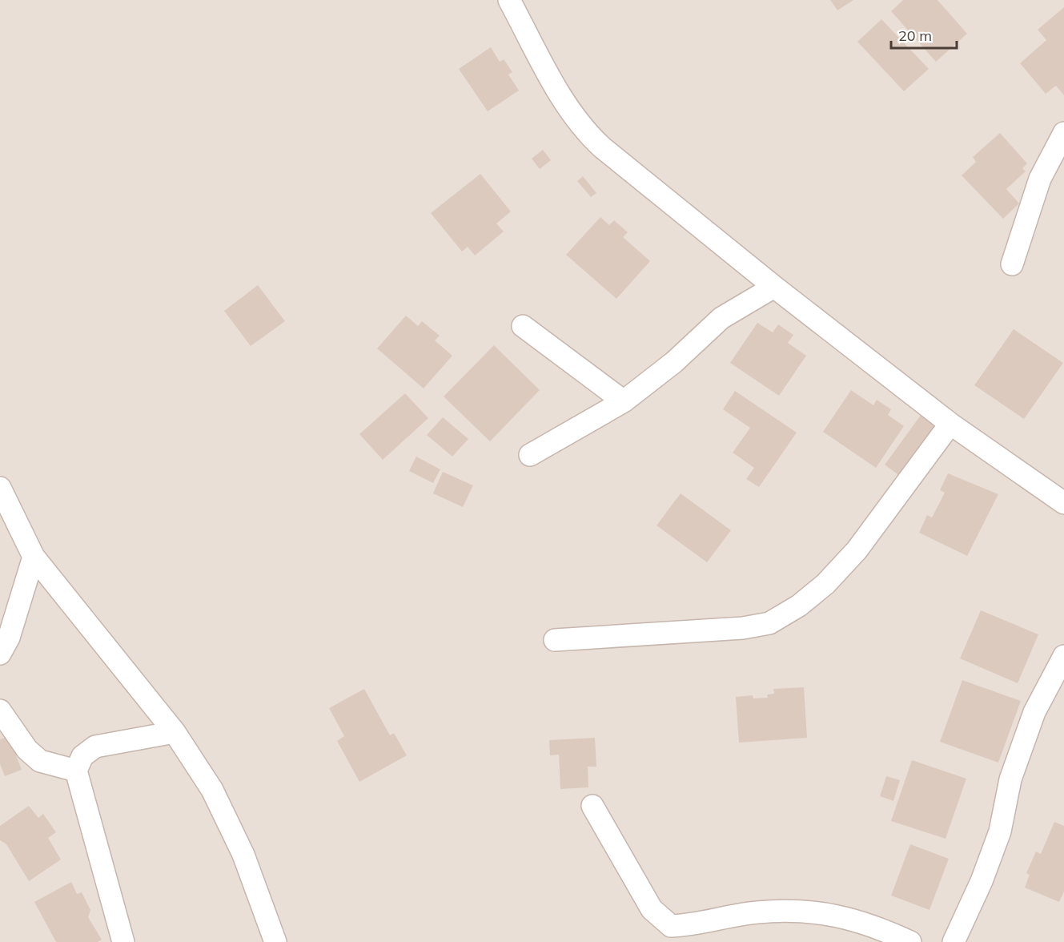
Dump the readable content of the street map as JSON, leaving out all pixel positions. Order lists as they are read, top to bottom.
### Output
{
  "scale_bar": "20 m"
}
